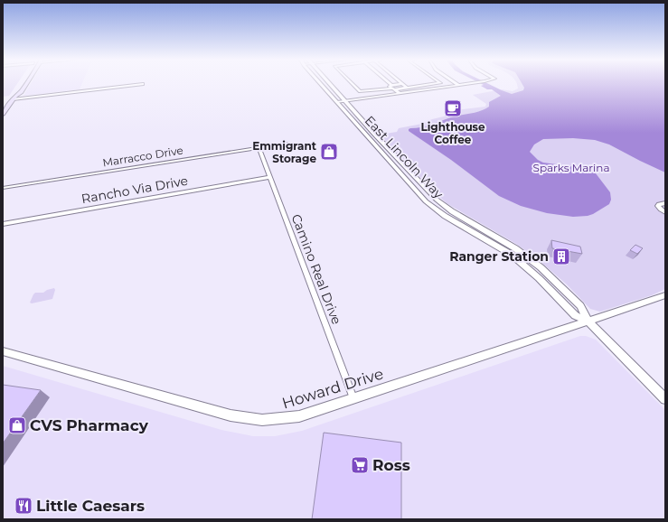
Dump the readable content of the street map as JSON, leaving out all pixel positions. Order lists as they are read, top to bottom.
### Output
{
  "streets": {
    "street": [
      "Marracco Drive",
      "East Lincoln Way",
      "Rancho Via Drive",
      "Camino Real Drive",
      "Howard Drive"
    ]
  },
  "crossings": [
    ["Marracco Drive", "Camino Real Drive"],
    ["East Lincoln Way", "Howard Drive"],
    ["Rancho Via Drive", "Camino Real Drive"],
    ["Camino Real Drive", "Howard Drive"]
  ],
  "parks": ["Sparks Marina"],
  "places": {
    "cafe": ["Lighthouse Coffee"],
    "shop": ["Emmigrant Storage", "CVS Pharmacy"],
    "building": ["Ranger Station"],
    "supermarket": ["Ross"],
    "restaurant": ["Little Caesars"]
  }
}
